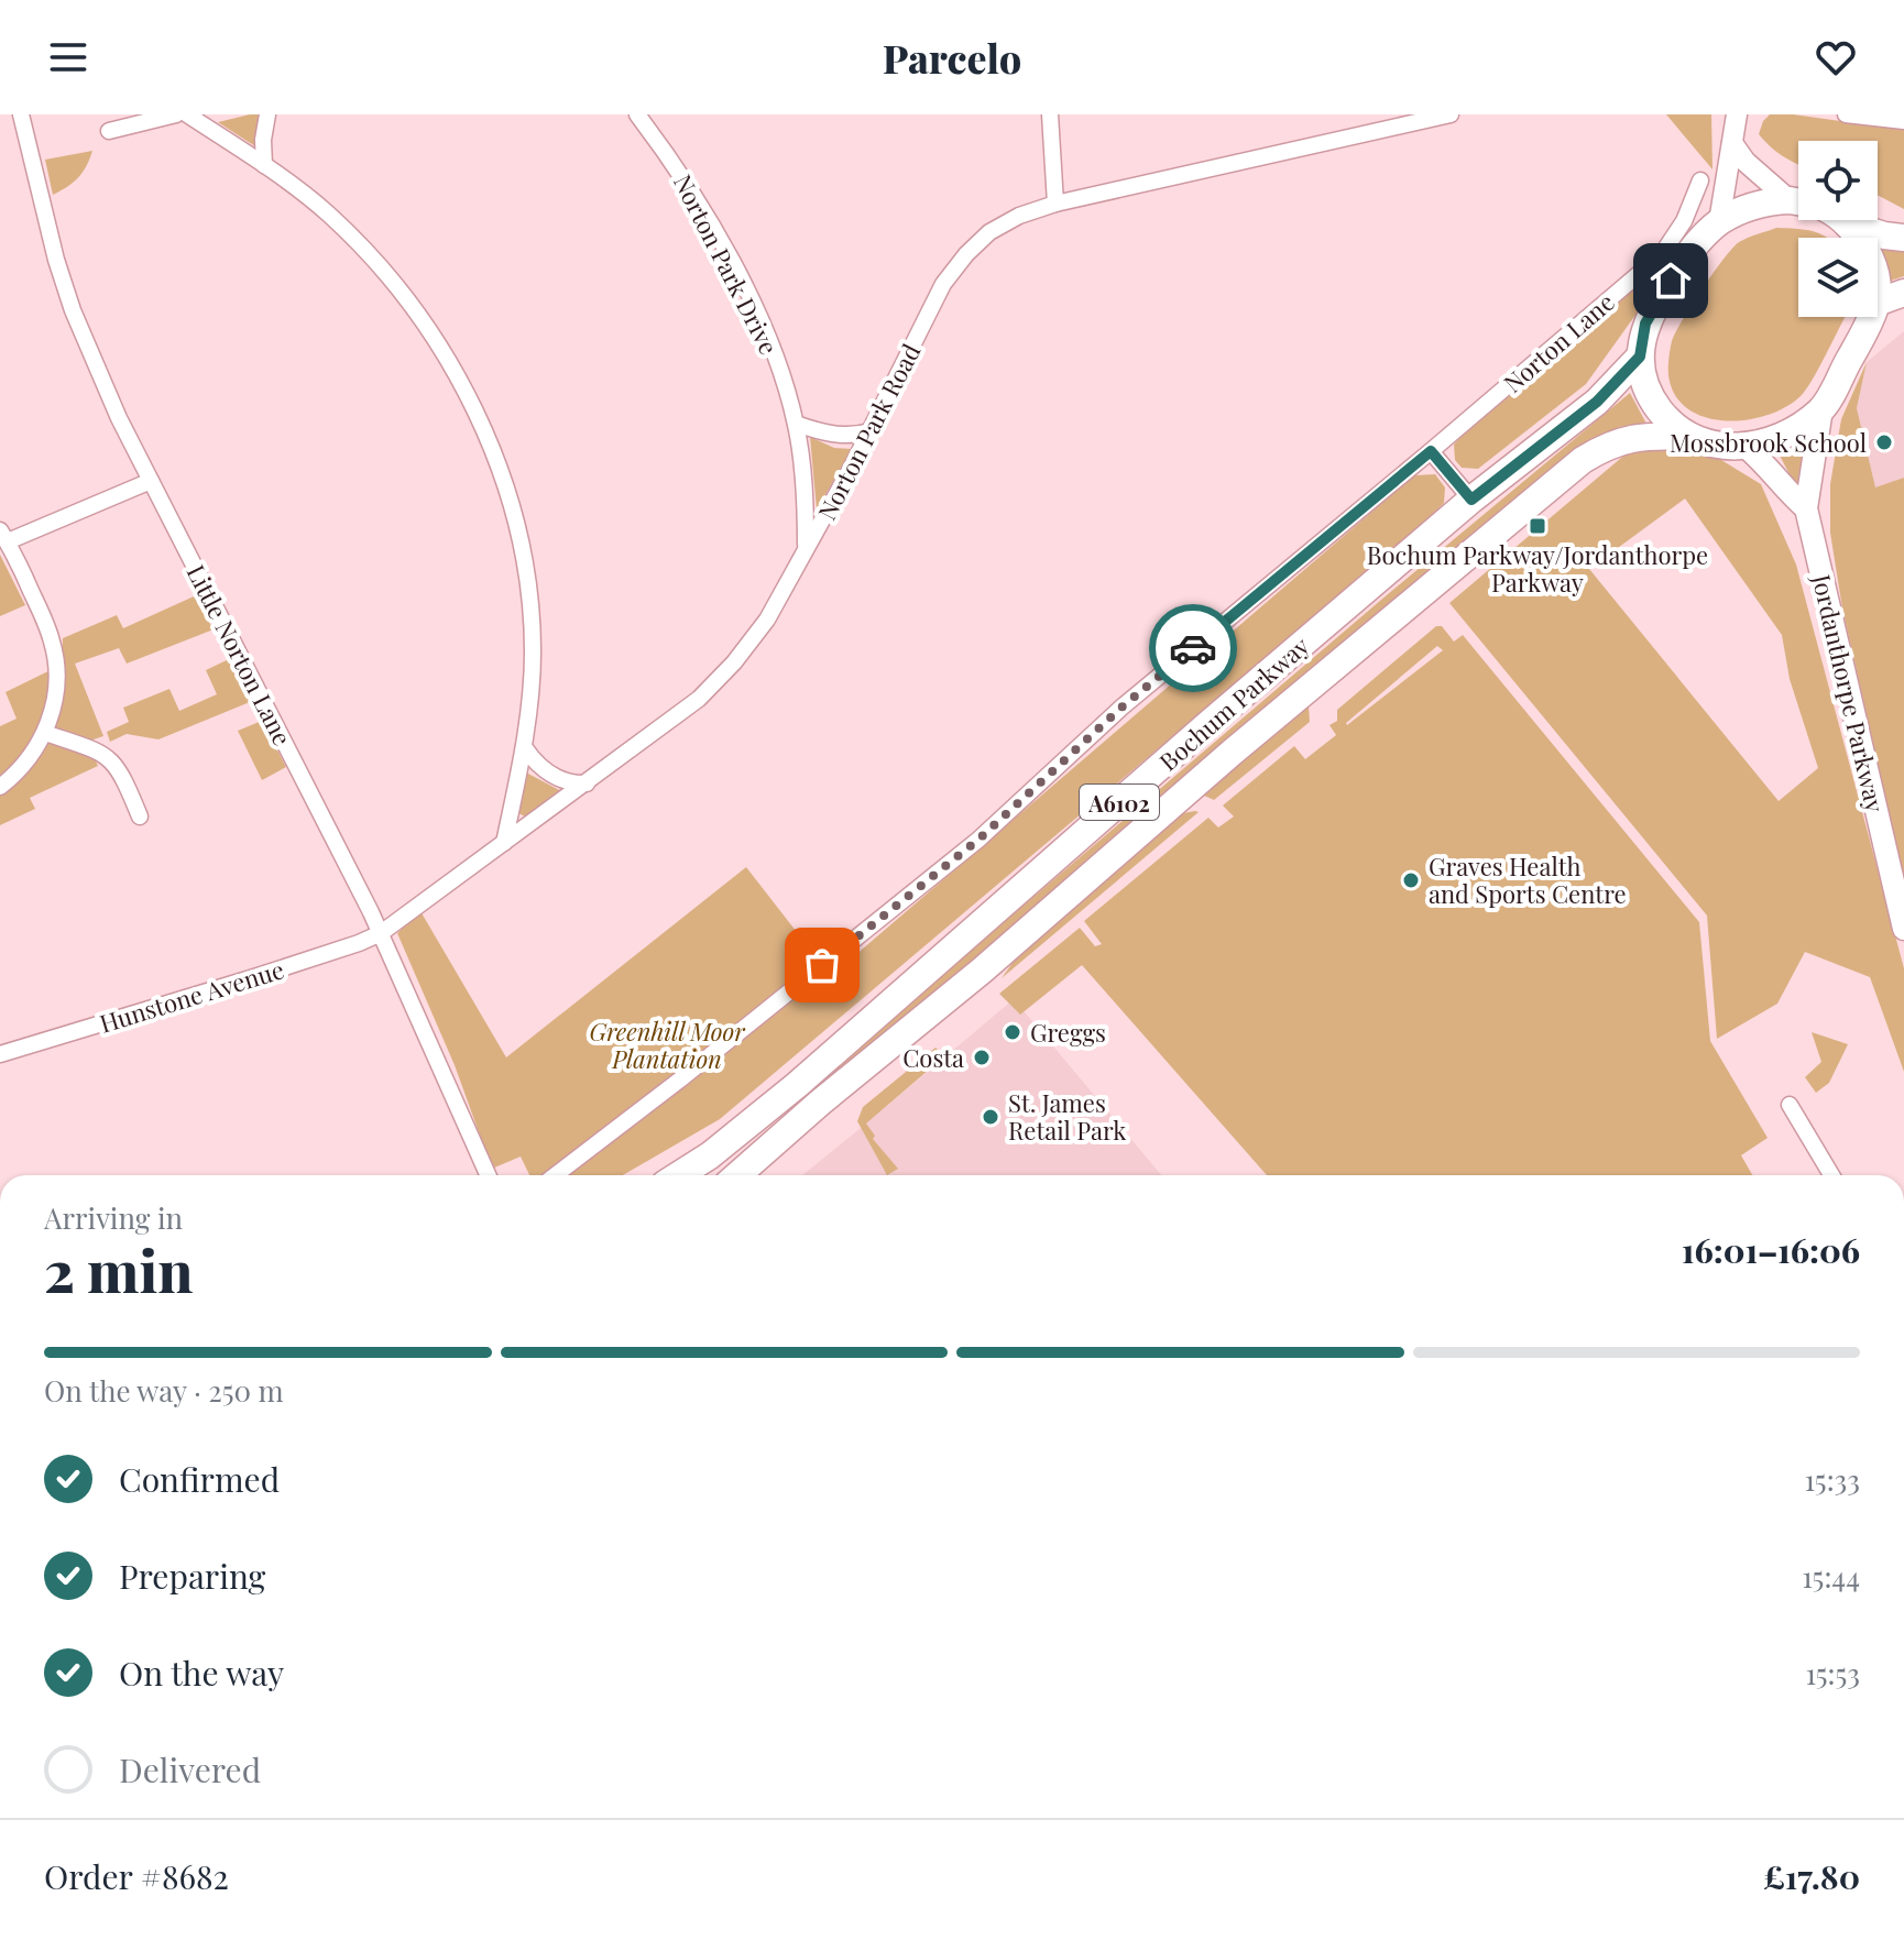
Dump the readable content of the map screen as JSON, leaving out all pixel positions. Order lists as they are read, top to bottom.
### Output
{
  "streets": {
    "highway": ["Bochum Parkway", "A6102"],
    "main road": ["Jordanthorpe Parkway"],
    "street": [
      "Norton Park Drive",
      "Norton Lane",
      "Norton Park Road",
      "Little Norton Lane",
      "Hunstone Avenue"
    ]
  },
  "crossings": [
    ["Norton Park Drive", "Norton Park Road"],
    ["Norton Park Road", "Little Norton Lane"],
    ["Norton Park Road", "Hunstone Avenue"],
    ["Little Norton Lane", "Hunstone Avenue"]
  ],
  "parks": ["Greenhill Moor Plantation"],
  "places": {
    "other": [
      "Mossbrook School",
      "Graves Health and Sports Centre",
      "Greggs",
      "Costa",
      "St. James Retail Park"
    ],
    "transit": ["Bochum Parkway/Jordanthorpe Parkway"]
  },
  "page": {
    "header": "Parcelo",
    "heading": ["2 min", "Arriving in", "16:01–16:06"],
    "panel": ["Order #8682", "£17.80"],
    "bar": "On the way · 250 m",
    "list": [
      ["Confirmed", "15:33"],
      ["Preparing", "15:44"],
      ["On the way", "15:53"],
      "Delivered"
    ]
  }
}
